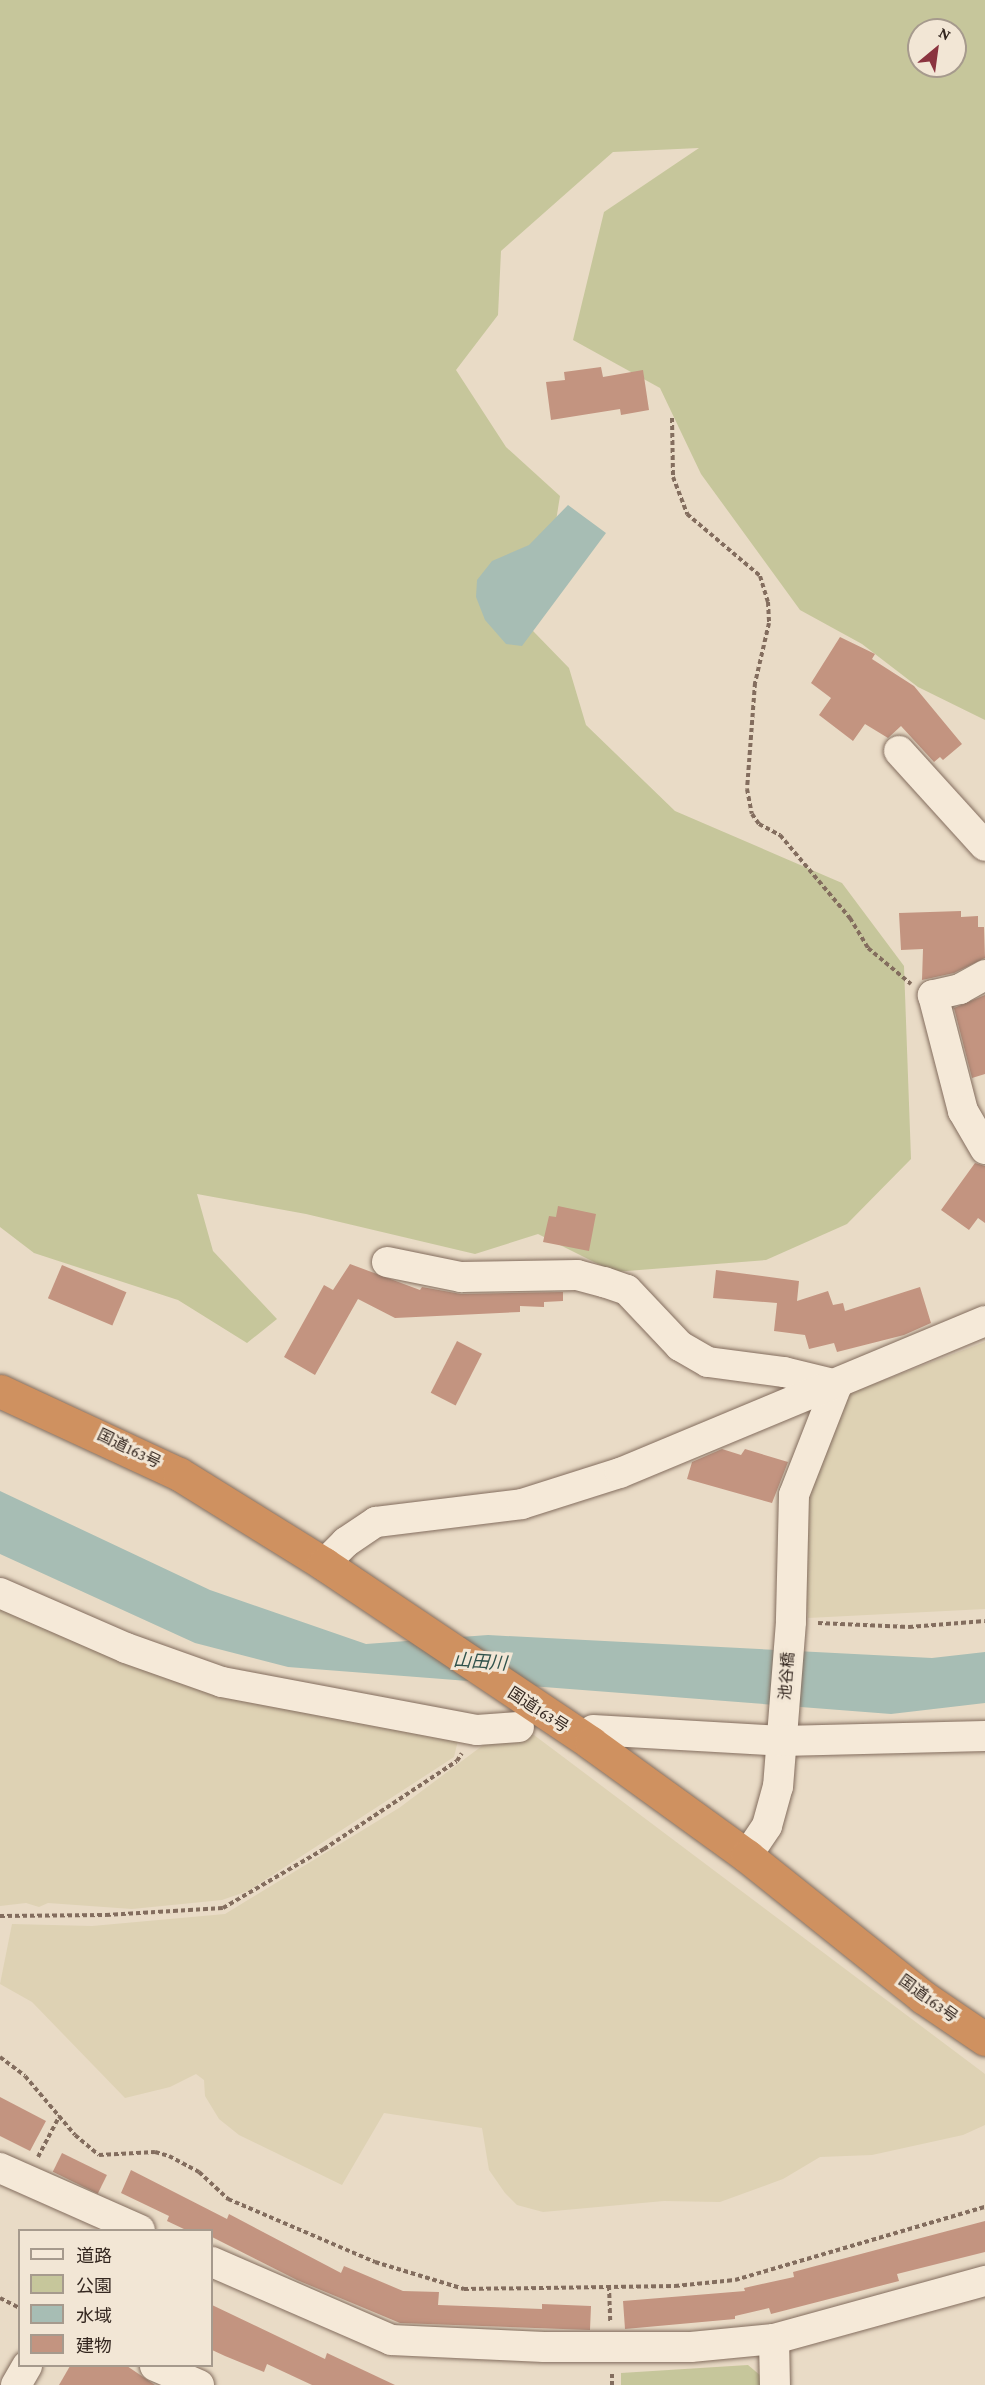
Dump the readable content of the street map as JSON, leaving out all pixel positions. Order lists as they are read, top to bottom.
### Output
{
  "streets": {
    "highway": ["国道163号"],
    "street": ["池谷橋"]
  },
  "crossings": [
    ["国道163号", "池谷橋"]
  ],
  "water": ["山田川"],
  "legend": [
    "道路",
    "公園",
    "水域",
    "建物"
  ],
  "north": "top right"
}
